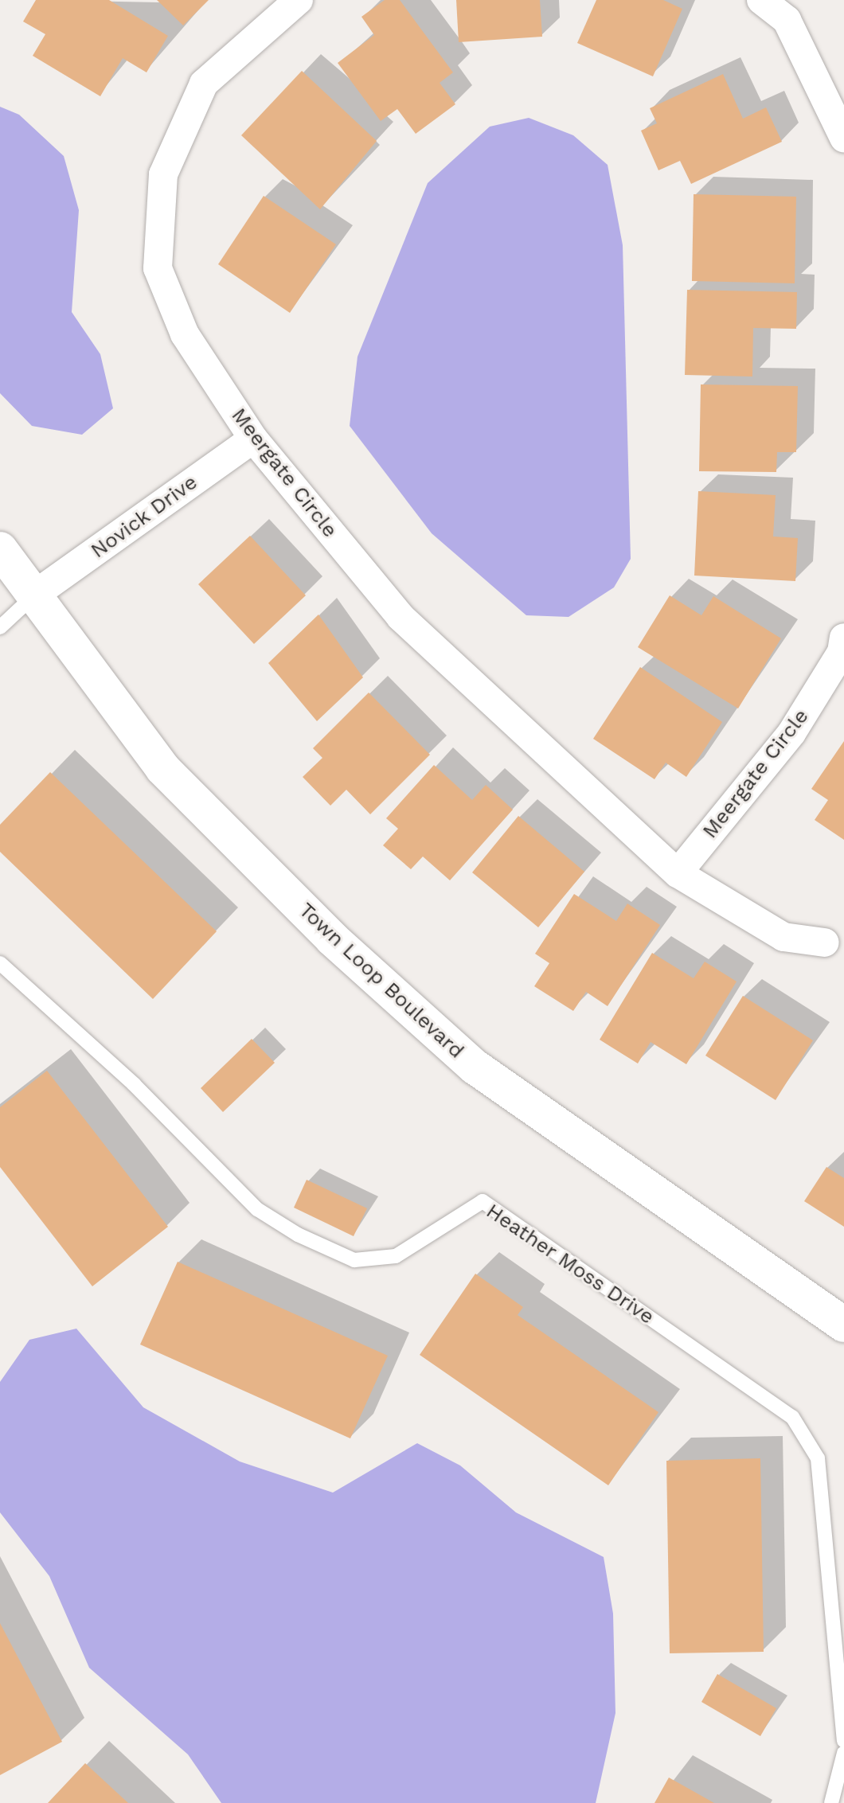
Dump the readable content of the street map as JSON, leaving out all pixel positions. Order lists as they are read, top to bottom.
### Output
{
  "streets": {
    "street": ["Meergate Circle", "Novick Drive", "Town Loop Boulevard"],
    "lane": ["Heather Moss Drive"]
  },
  "crossings": [
    ["Meergate Circle", "Novick Drive"],
    ["Novick Drive", "Town Loop Boulevard"]
  ]
}
